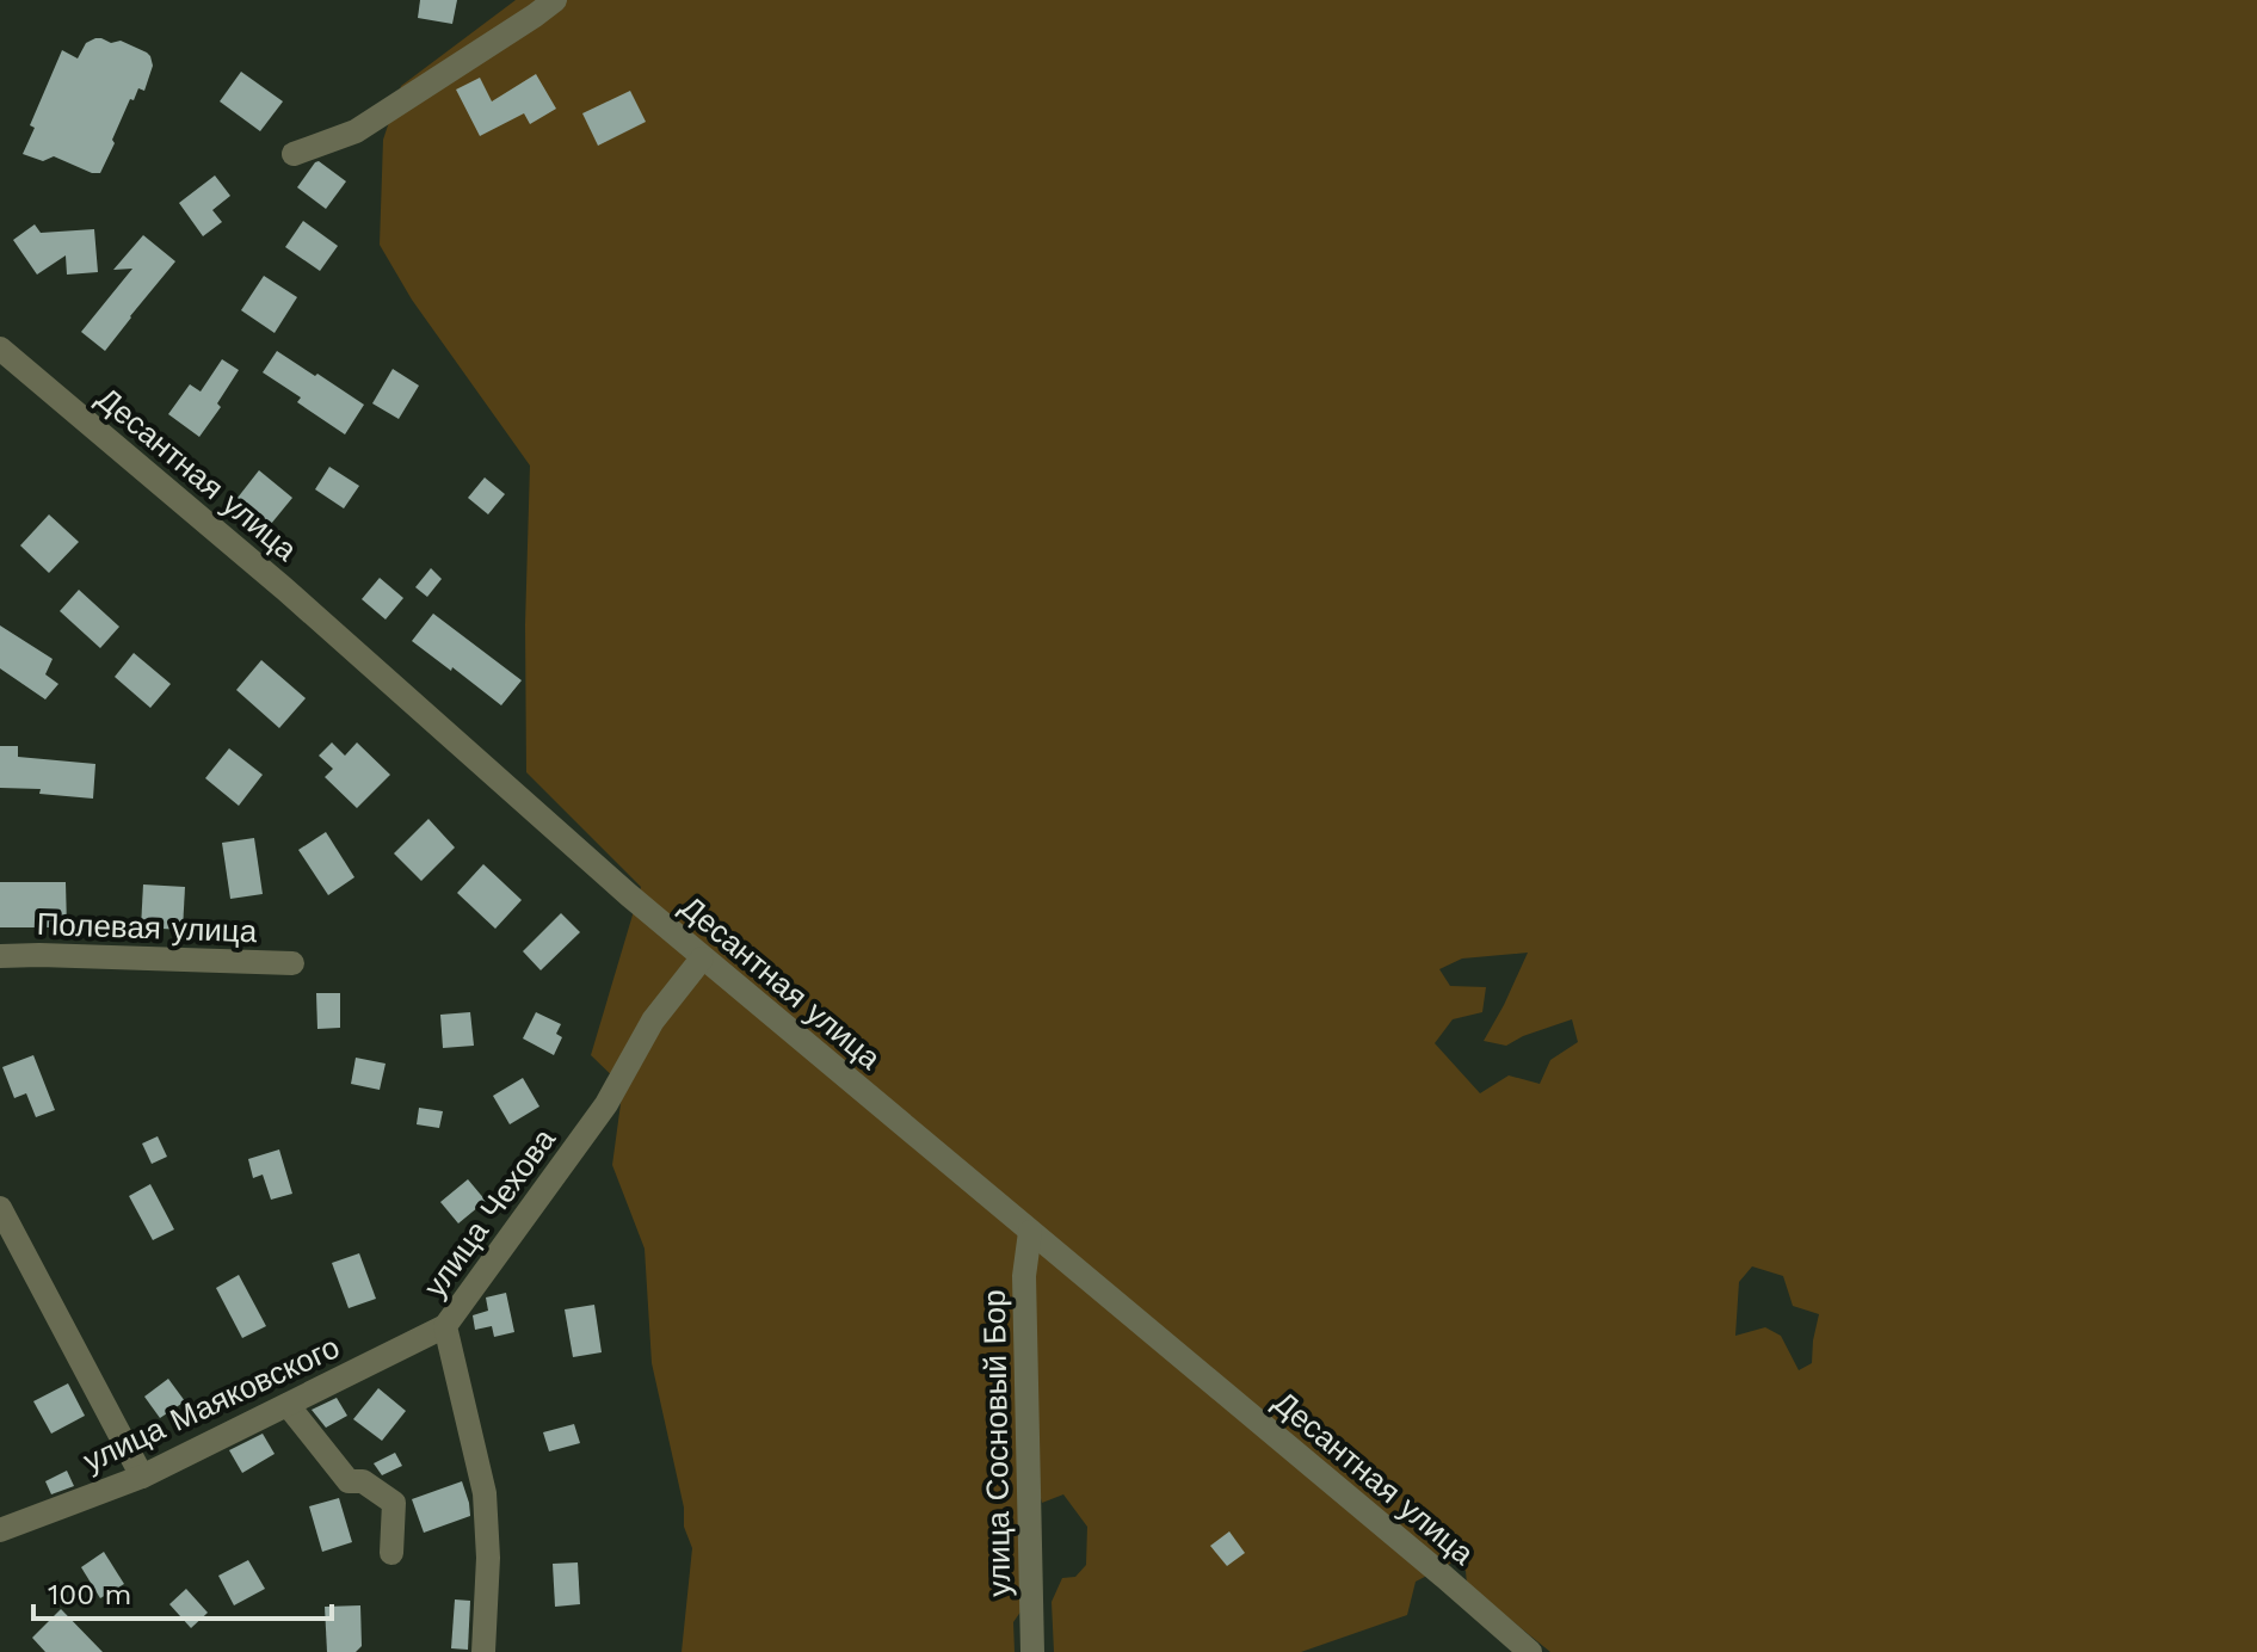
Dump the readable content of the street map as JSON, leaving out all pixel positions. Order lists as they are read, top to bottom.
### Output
{
  "streets": {
    "street": [
      "Десантная улица",
      "Полевая улица",
      "улица Чехова",
      "улица Маяковского",
      "улица Сосновый Бор"
    ]
  },
  "crossings": [
    ["Десантная улица", "улица Чехова"],
    ["Десантная улица", "улица Сосновый Бор"],
    ["улица Чехова", "улица Маяковского"]
  ],
  "scale_bar": "100 m"
}
